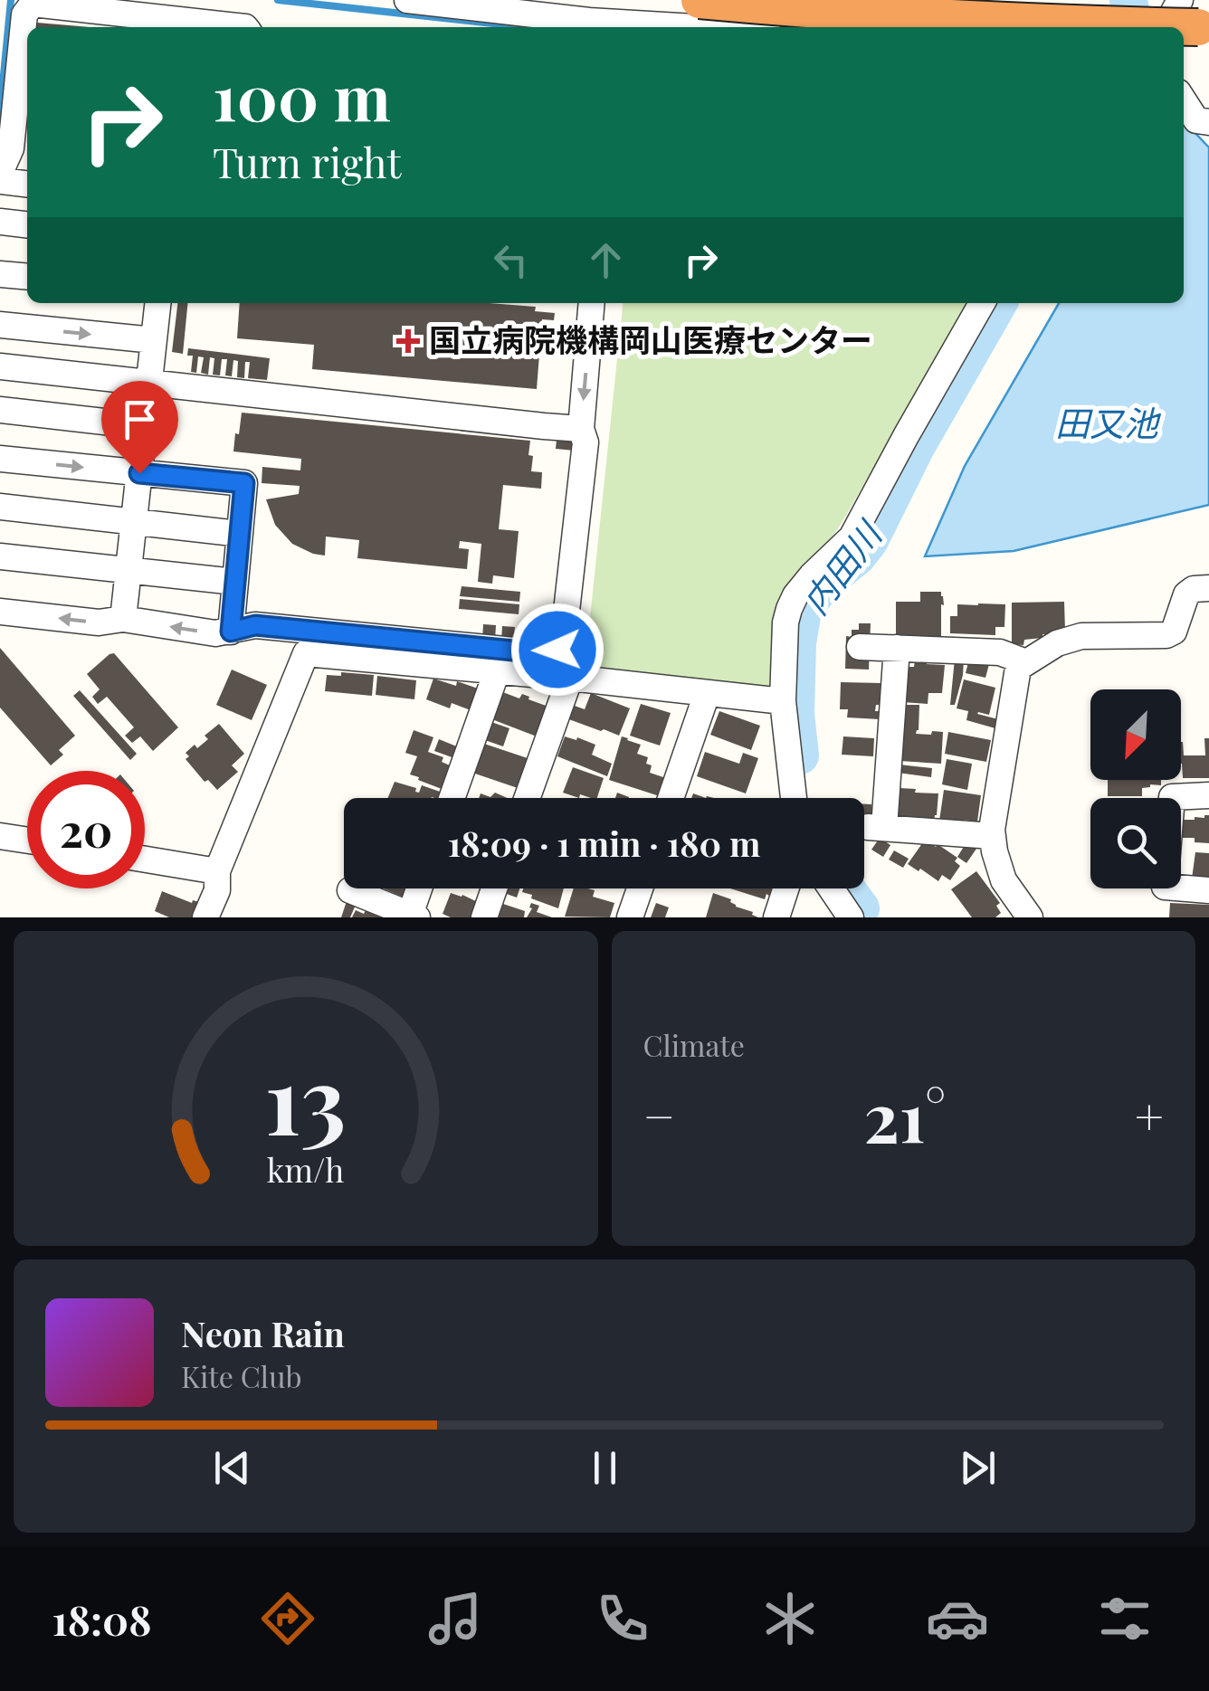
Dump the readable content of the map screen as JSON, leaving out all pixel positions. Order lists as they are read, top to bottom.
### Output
{
  "water": ["田又池", "内田川"],
  "places": {
    "health": ["国立病院機構岡山医療センター"]
  },
  "north": "bottom left",
  "page": {
    "turn": ["100 m", "Turn right"],
    "limit": "20",
    "trip": "18:09 · 1 min · 180 m",
    "tile": "Climate",
    "heat": ["−", "21°", "+"],
    "song": ["Neon Rain", "Kite Club"],
    "tabs": "18:08",
    "gauge": ["13", "km/h"]
  }
}
